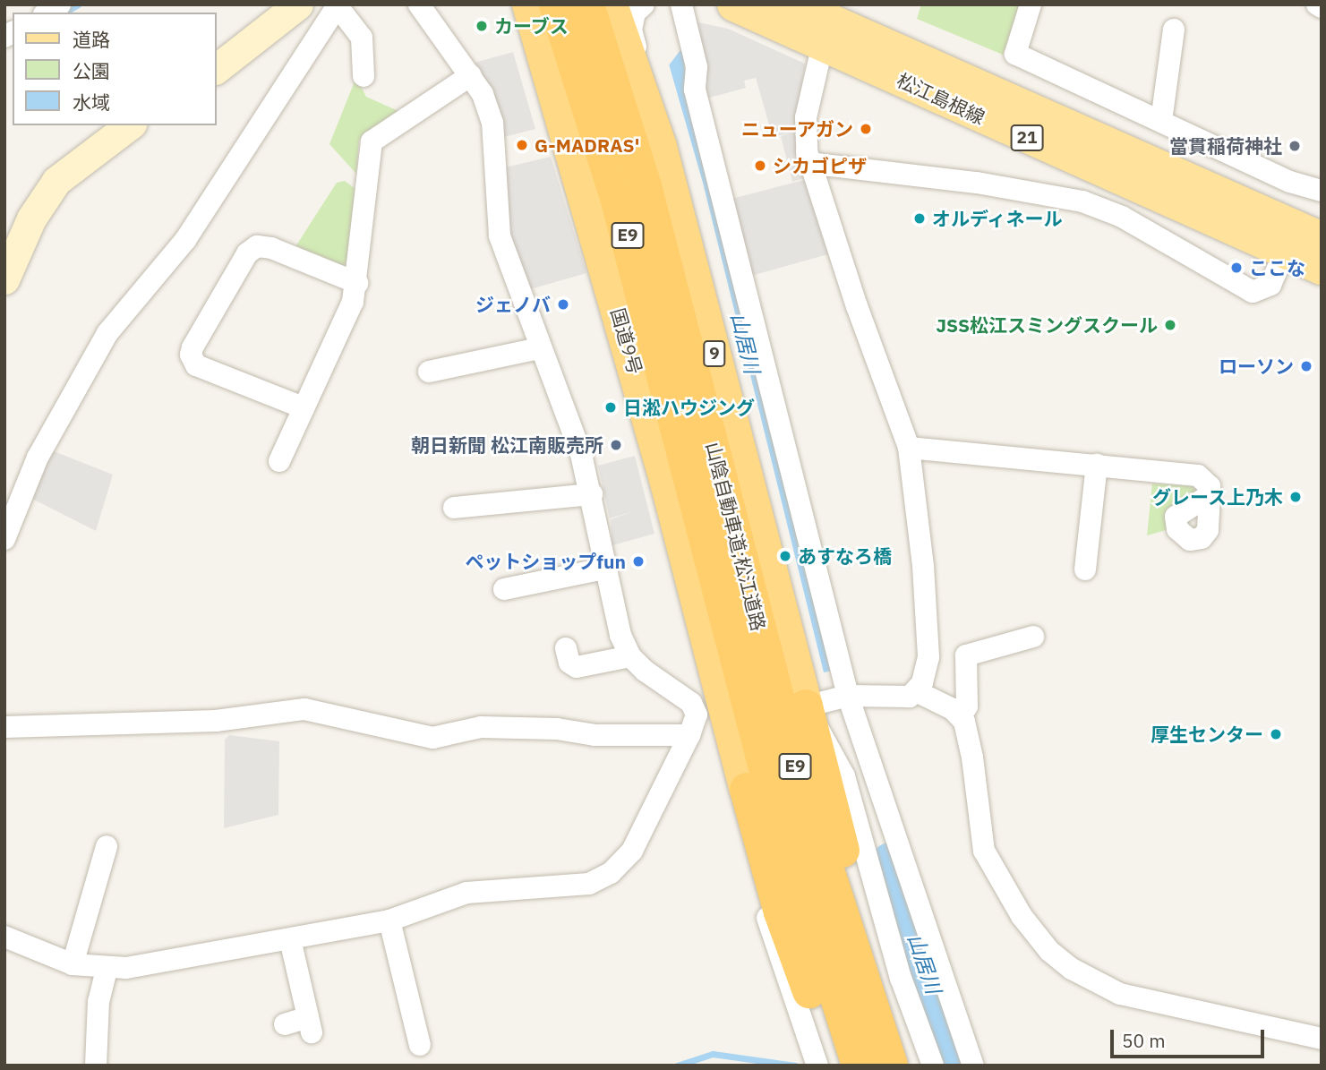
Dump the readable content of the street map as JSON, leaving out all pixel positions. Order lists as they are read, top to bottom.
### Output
{
  "streets": {
    "highway": [
      "E9",
      "国道9号",
      "9",
      "山陰自動車道;松江道路"
    ],
    "main road": ["松江島根線", "21"]
  },
  "water": ["山居川"],
  "places": [
    "カーブス",
    "ニューアガン",
    "G-MADRAS'",
    "當貫稲荷神社",
    "シカゴピザ",
    "オルディネール",
    "ここな",
    "ジェノバ",
    "JSS松江スミングスクール",
    "ローソン",
    "日淞ハウジング",
    "朝日新聞 松江南販売所",
    "グレース上乃木",
    "あすなろ橋",
    "ペットショップfun",
    "厚生センター"
  ],
  "legend": ["道路", "公園", "水域"],
  "scale_bar": "50 m"
}
